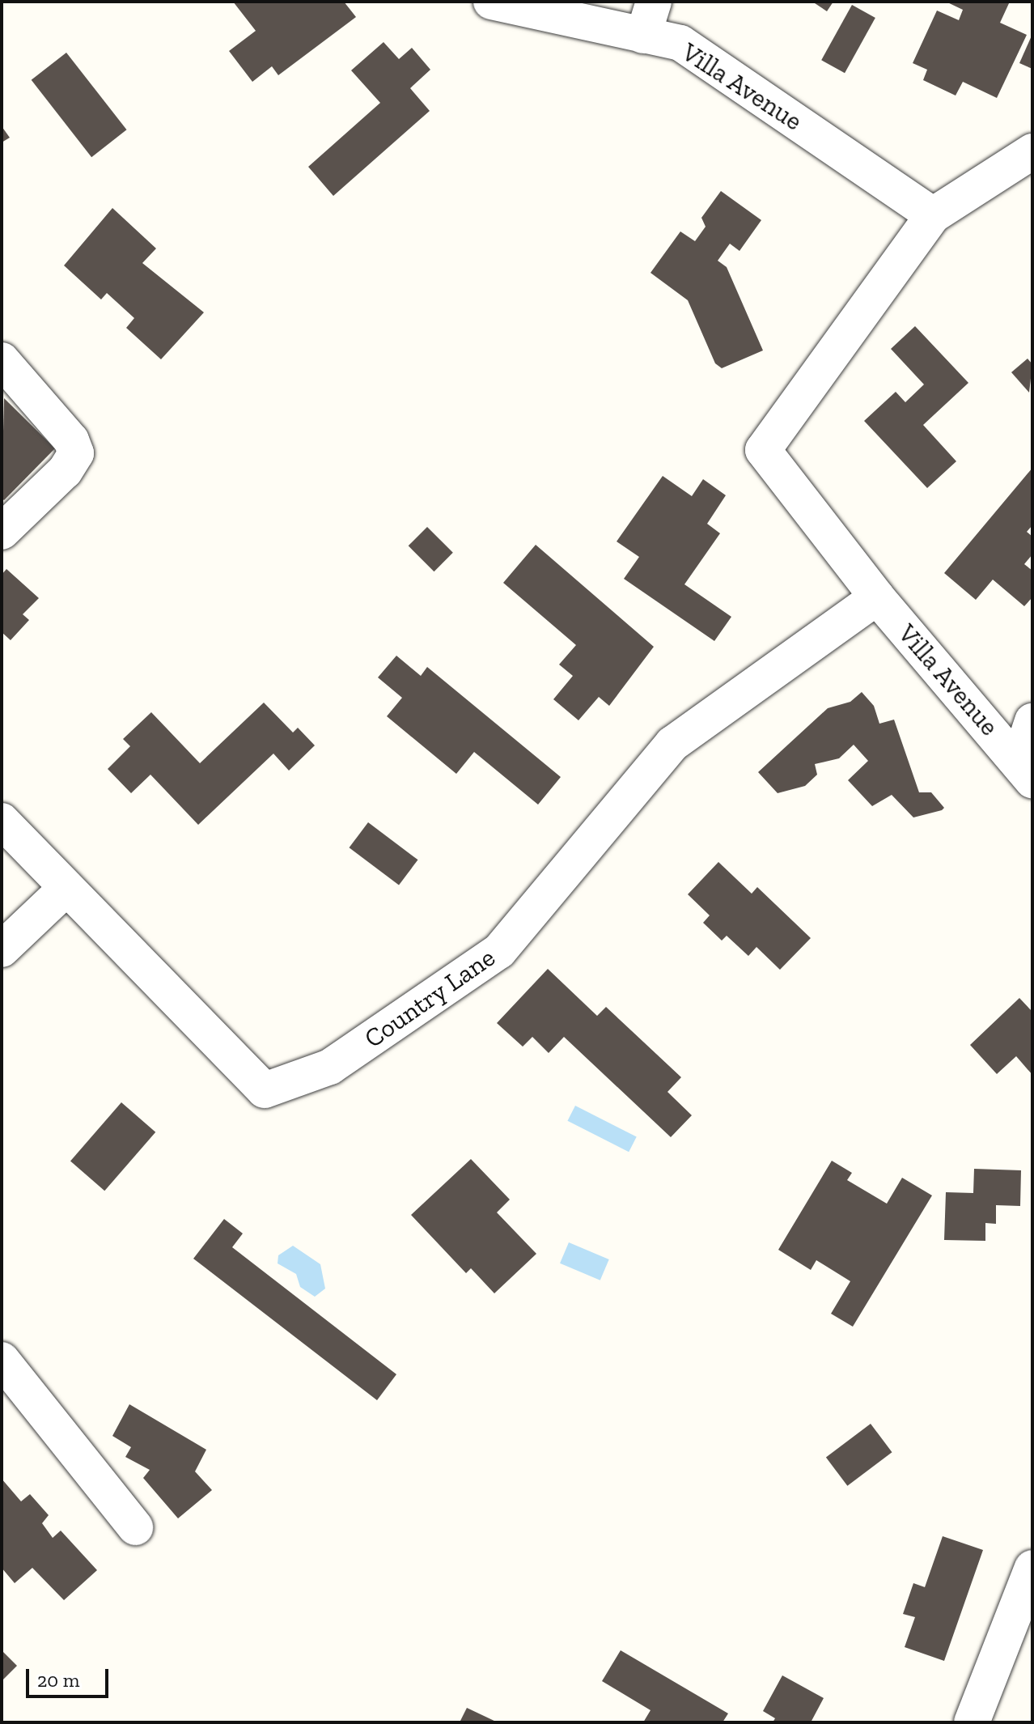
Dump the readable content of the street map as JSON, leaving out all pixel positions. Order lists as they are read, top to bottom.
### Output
{
  "streets": {
    "street": ["Villa Avenue", "Country Lane"]
  },
  "crossings": [
    ["Villa Avenue", "Country Lane"]
  ],
  "scale_bar": "20 m"
}
